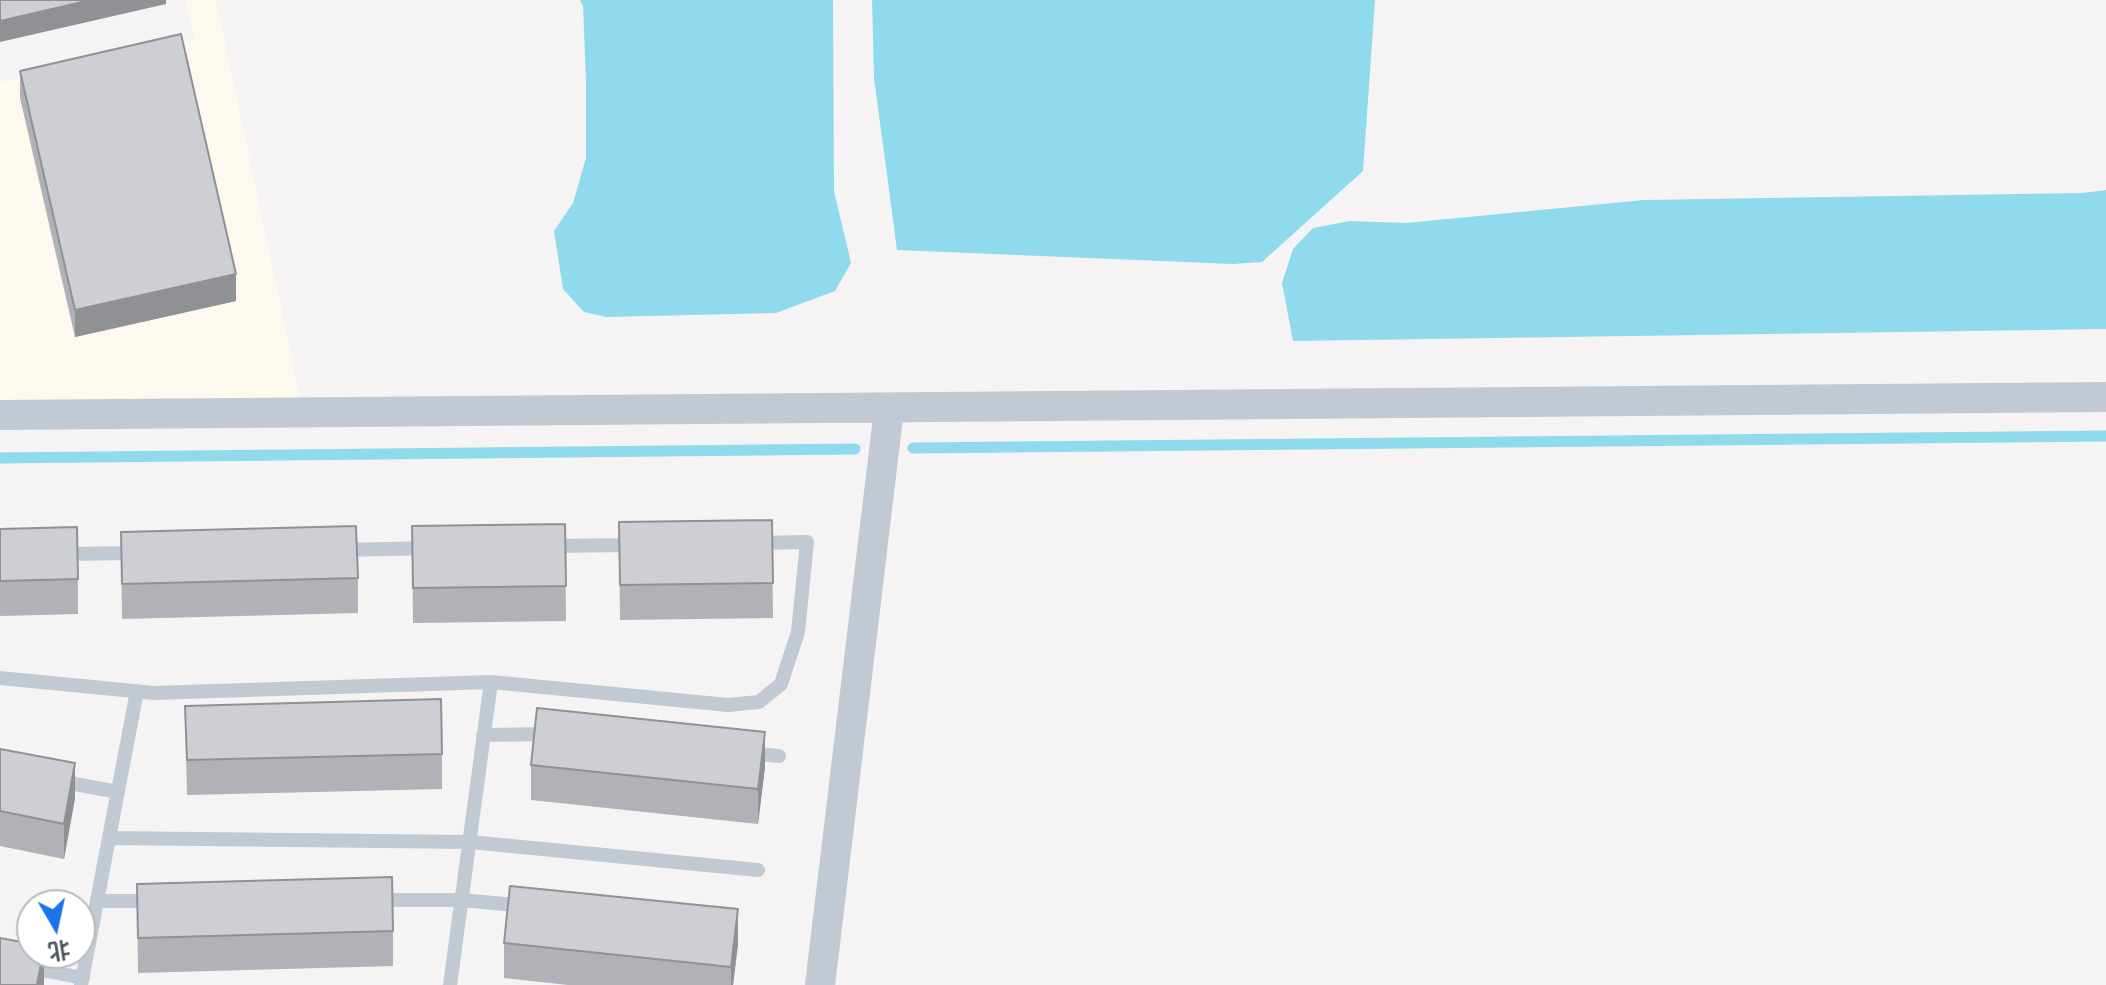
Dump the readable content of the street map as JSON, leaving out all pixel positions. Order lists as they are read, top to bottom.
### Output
{
  "north": "bottom"
}
